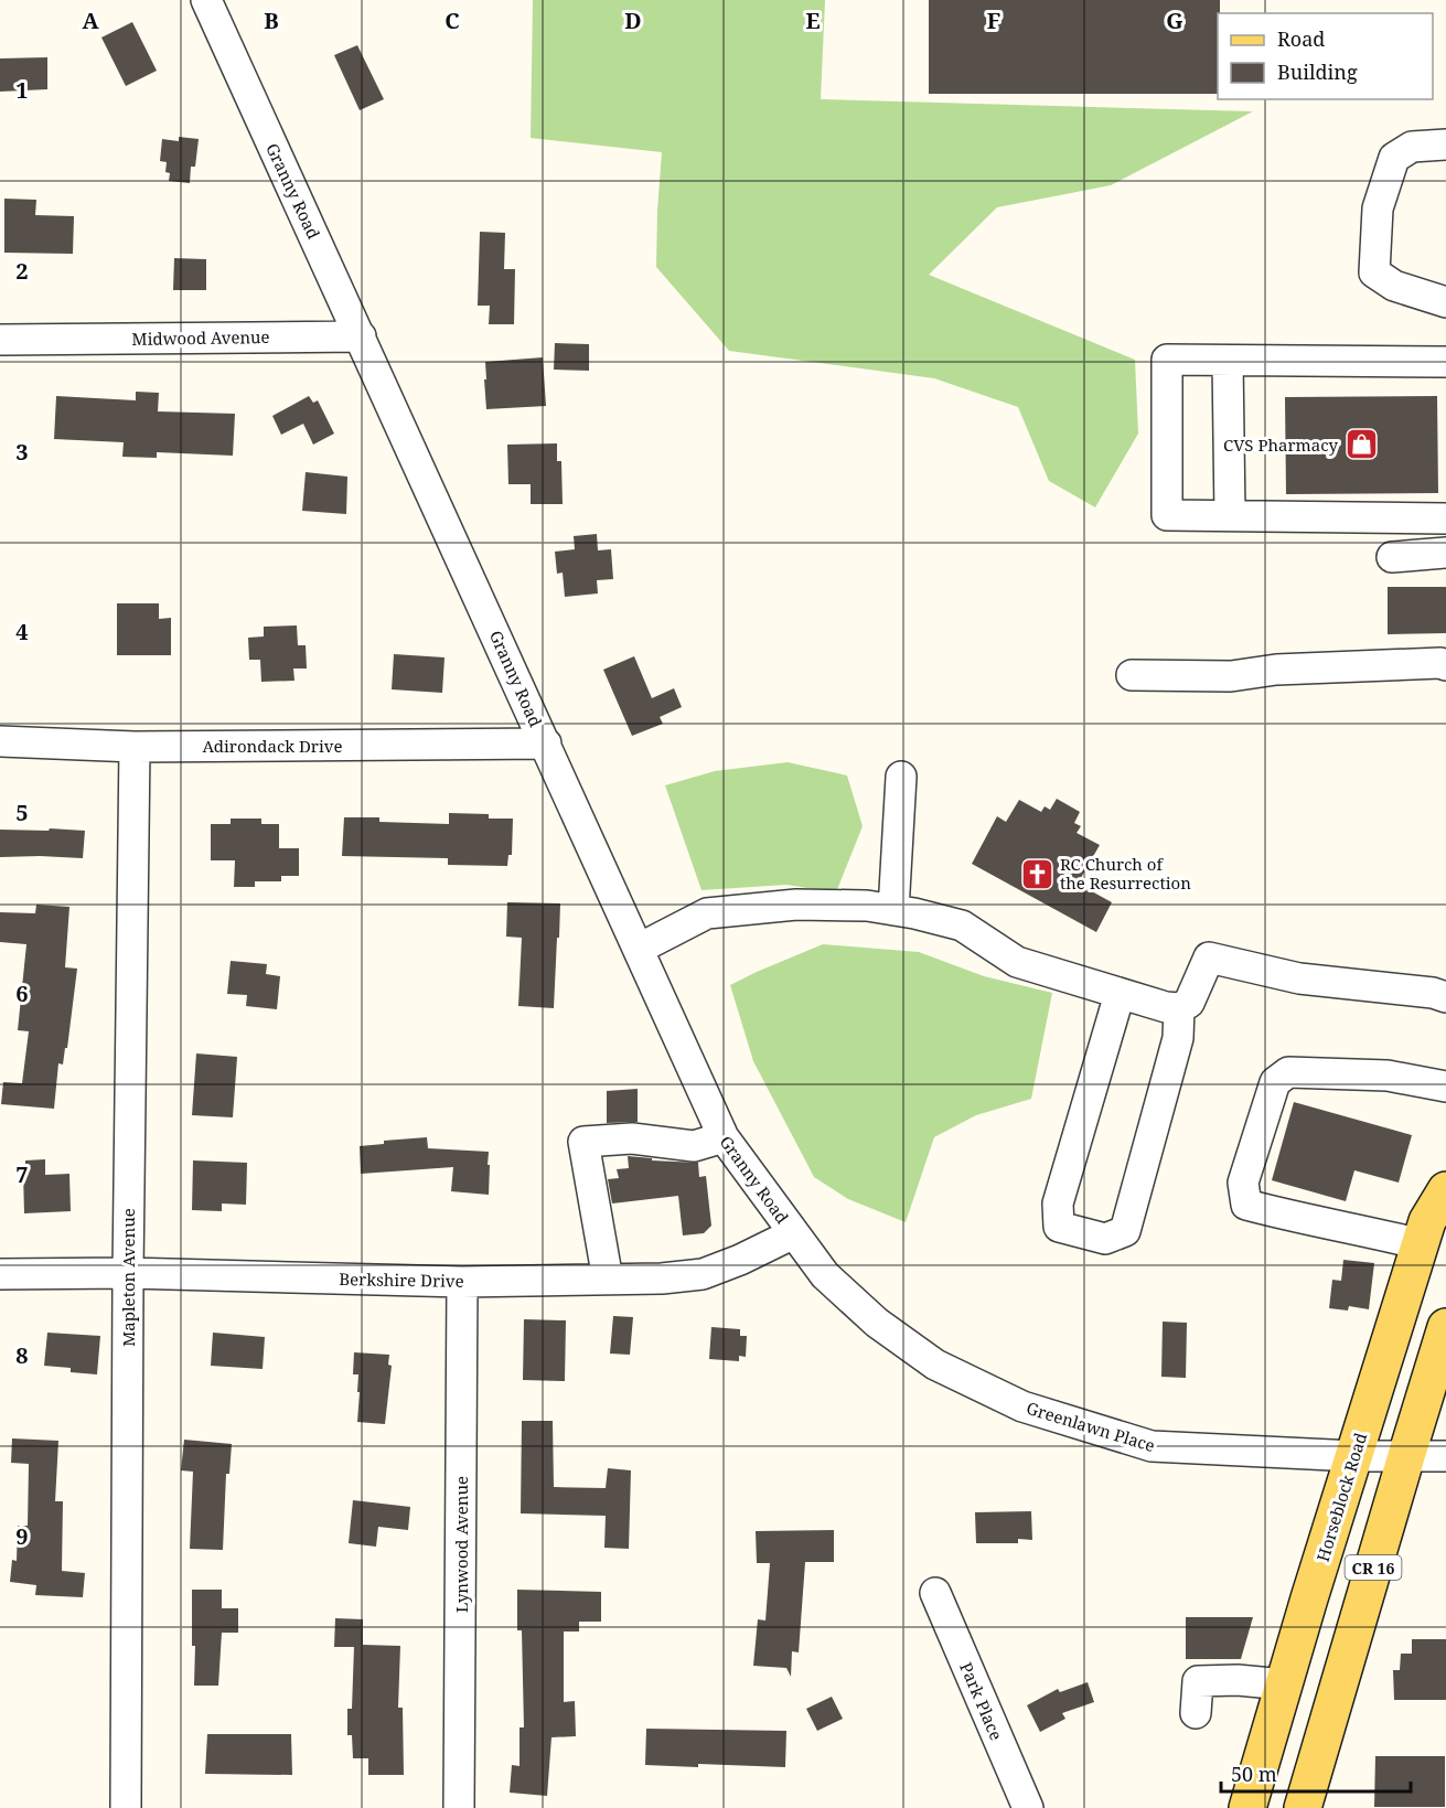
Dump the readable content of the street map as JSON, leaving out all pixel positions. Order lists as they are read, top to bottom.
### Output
{
  "streets": {
    "main road": ["Horseblock Road", "CR 16"],
    "street": [
      "Granny Road",
      "Midwood Avenue",
      "Adirondack Drive",
      "Mapleton Avenue",
      "Berkshire Drive",
      "Greenlawn Place",
      "Lynwood Avenue",
      "Park Place"
    ]
  },
  "crossings": [
    ["Granny Road", "Midwood Avenue"],
    ["Granny Road", "Adirondack Drive"],
    ["Granny Road", "Berkshire Drive"],
    ["Granny Road", "Greenlawn Place"],
    ["Adirondack Drive", "Mapleton Avenue"],
    ["Mapleton Avenue", "Berkshire Drive"],
    ["Berkshire Drive", "Lynwood Avenue"],
    ["Greenlawn Place", "Horseblock Road"],
    ["Greenlawn Place", "CR 16"]
  ],
  "places": {
    "shop": ["CVS Pharmacy"],
    "church": ["RC Church of the Resurrection"]
  },
  "legend": ["Road", "Building"],
  "scale_bar": "50 m",
  "grid": {
    "columns": [
      "A",
      "B",
      "C",
      "D",
      "E",
      "F",
      "G"
    ],
    "rows": [
      "1",
      "2",
      "3",
      "4",
      "5",
      "6",
      "7",
      "8",
      "9"
    ]
  }
}
